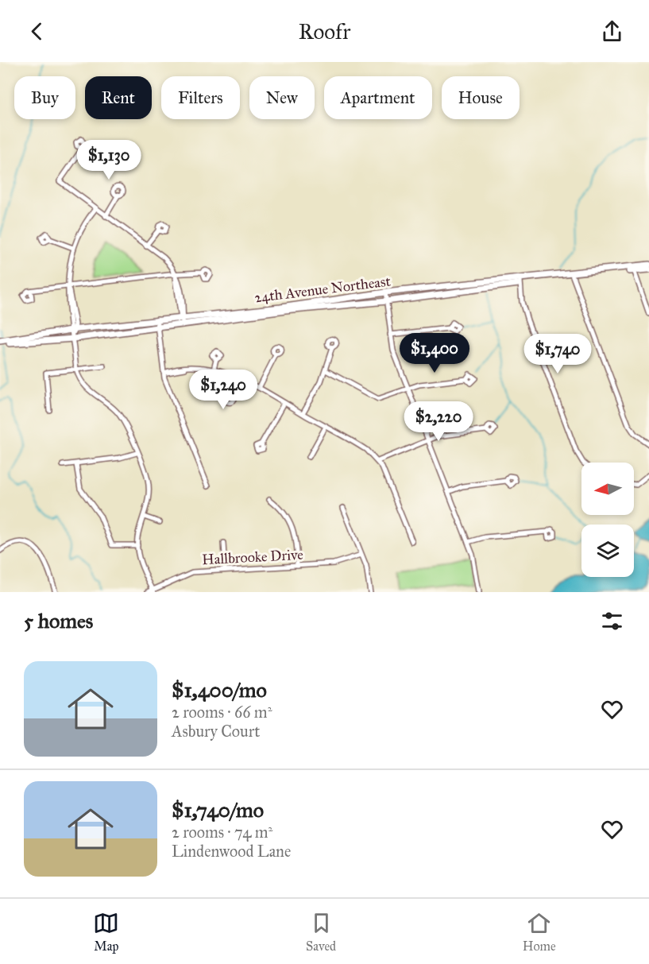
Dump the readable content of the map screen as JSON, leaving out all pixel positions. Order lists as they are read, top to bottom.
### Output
{
  "streets": {
    "street": ["24th Avenue Northeast", "Hallbrooke Drive"]
  },
  "north": "left",
  "page": {
    "header": "Roofr",
    "chip": [
      "Buy",
      "Rent",
      "Filters",
      "New",
      "Apartment",
      "House"
    ],
    "price": [
      "$1,130",
      "$1,400",
      "$1,740",
      "$1,240",
      "$2,220"
    ],
    "heading": "5 homes",
    "list": [
      {
        "name": "$1,400/mo",
        "note": "2 rooms · 66 m² · Asbury Court"
      },
      {
        "name": "$1,740/mo",
        "note": "2 rooms · 74 m² · Lindenwood Lane"
      }
    ],
    "tabs": ["Map", "Saved", "Home"]
  }
}
